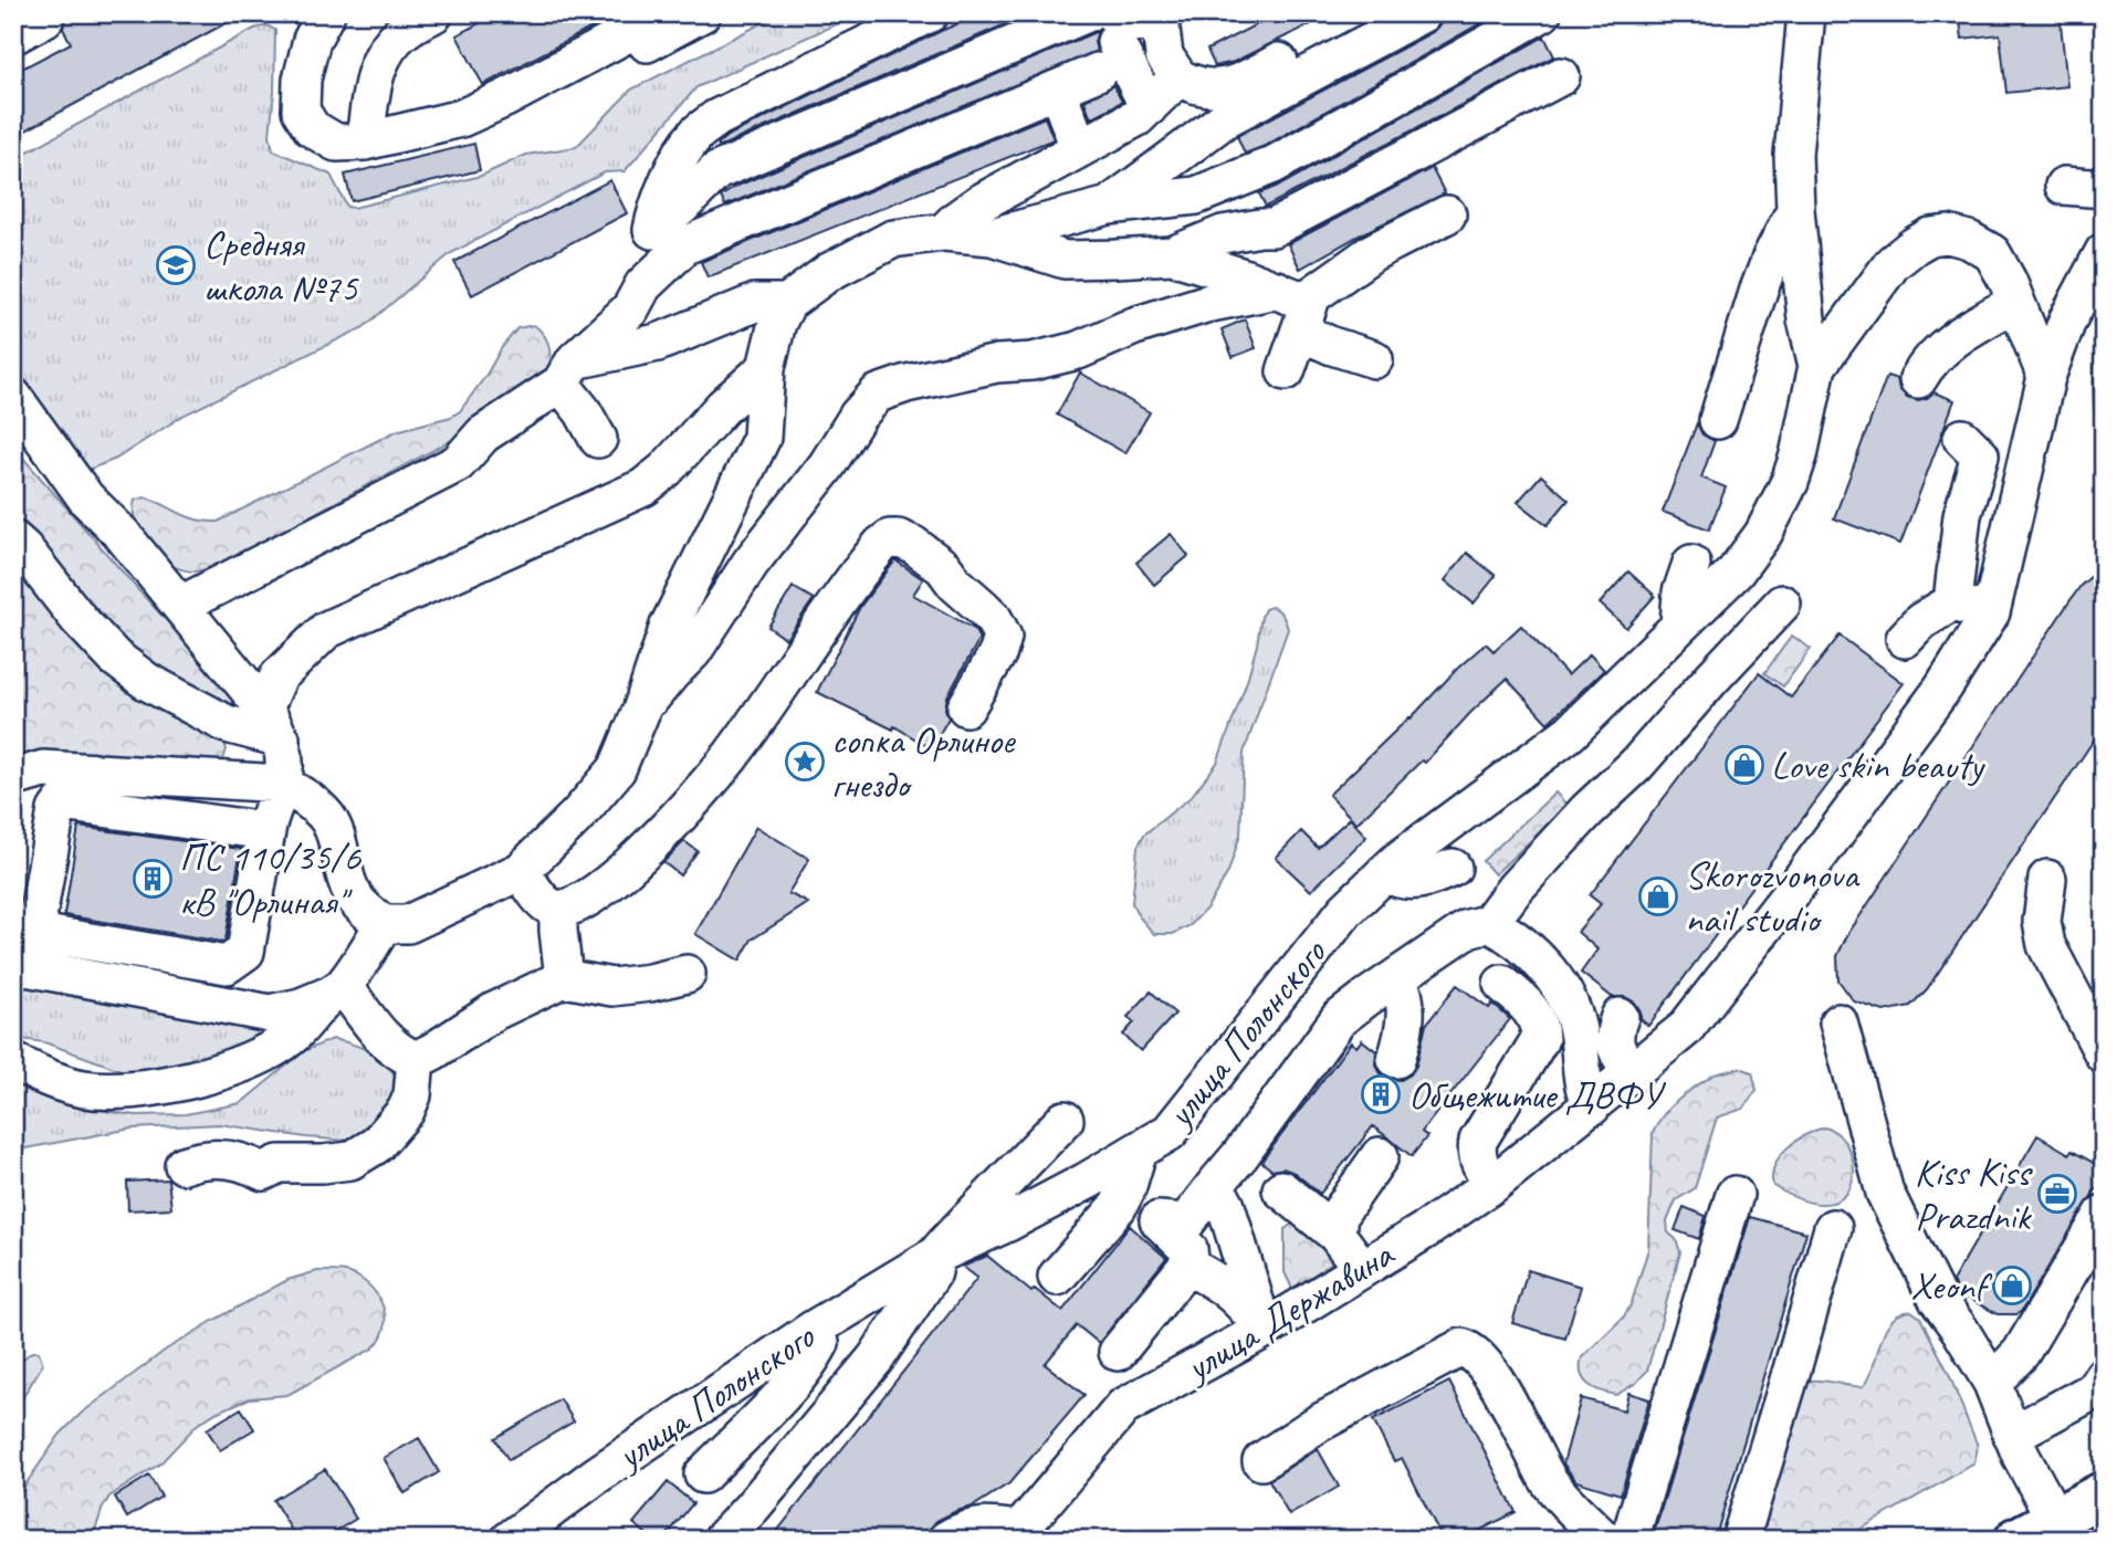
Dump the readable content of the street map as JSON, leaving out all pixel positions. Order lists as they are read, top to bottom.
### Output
{
  "streets": {
    "street": ["улица Полонского", "улица Державина"]
  },
  "places": {
    "school or university": ["Средняя школа №75"],
    "place": ["сопка Орлиное гнездо"],
    "shop": ["Love skin beauty", "Skorozvonova nail studio", "Xeonf"],
    "building": ["ПС 110/35/6 кВ \"Орлиная\"", "Общежитие ДВФУ"],
    "office": ["Kiss Kiss Prazdnik"]
  }
}
